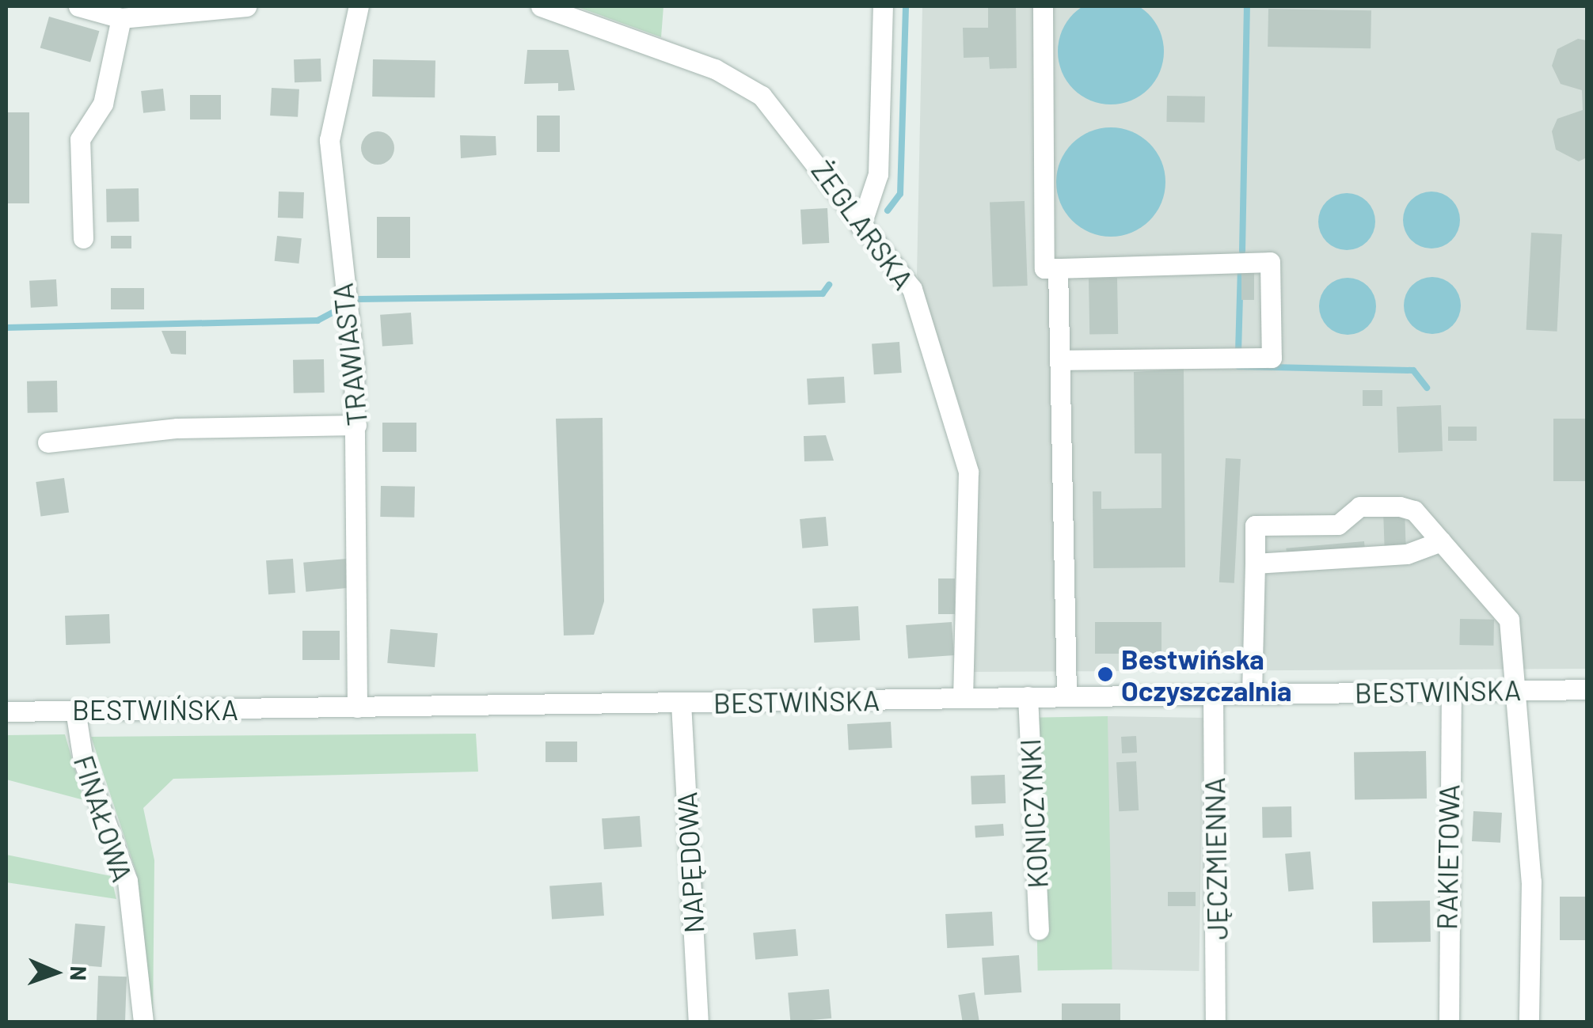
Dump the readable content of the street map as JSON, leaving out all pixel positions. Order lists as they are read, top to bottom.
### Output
{
  "streets": {
    "street": [
      "ŻEGLARSKA",
      "TRAWIASTA",
      "BESTWIŃSKA",
      "KONICZYNKI",
      "FINAŁOWA",
      "RAKIETOWA",
      "JĘCZMIENNA",
      "NAPĘDOWA"
    ]
  },
  "crossings": [
    ["ŻEGLARSKA", "BESTWIŃSKA"],
    ["TRAWIASTA", "BESTWIŃSKA"],
    ["BESTWIŃSKA", "KONICZYNKI"],
    ["BESTWIŃSKA", "FINAŁOWA"],
    ["BESTWIŃSKA", "RAKIETOWA"],
    ["BESTWIŃSKA", "JĘCZMIENNA"],
    ["BESTWIŃSKA", "NAPĘDOWA"]
  ],
  "places": ["Bestwińska Oczyszczalnia"],
  "north": "right"
}
